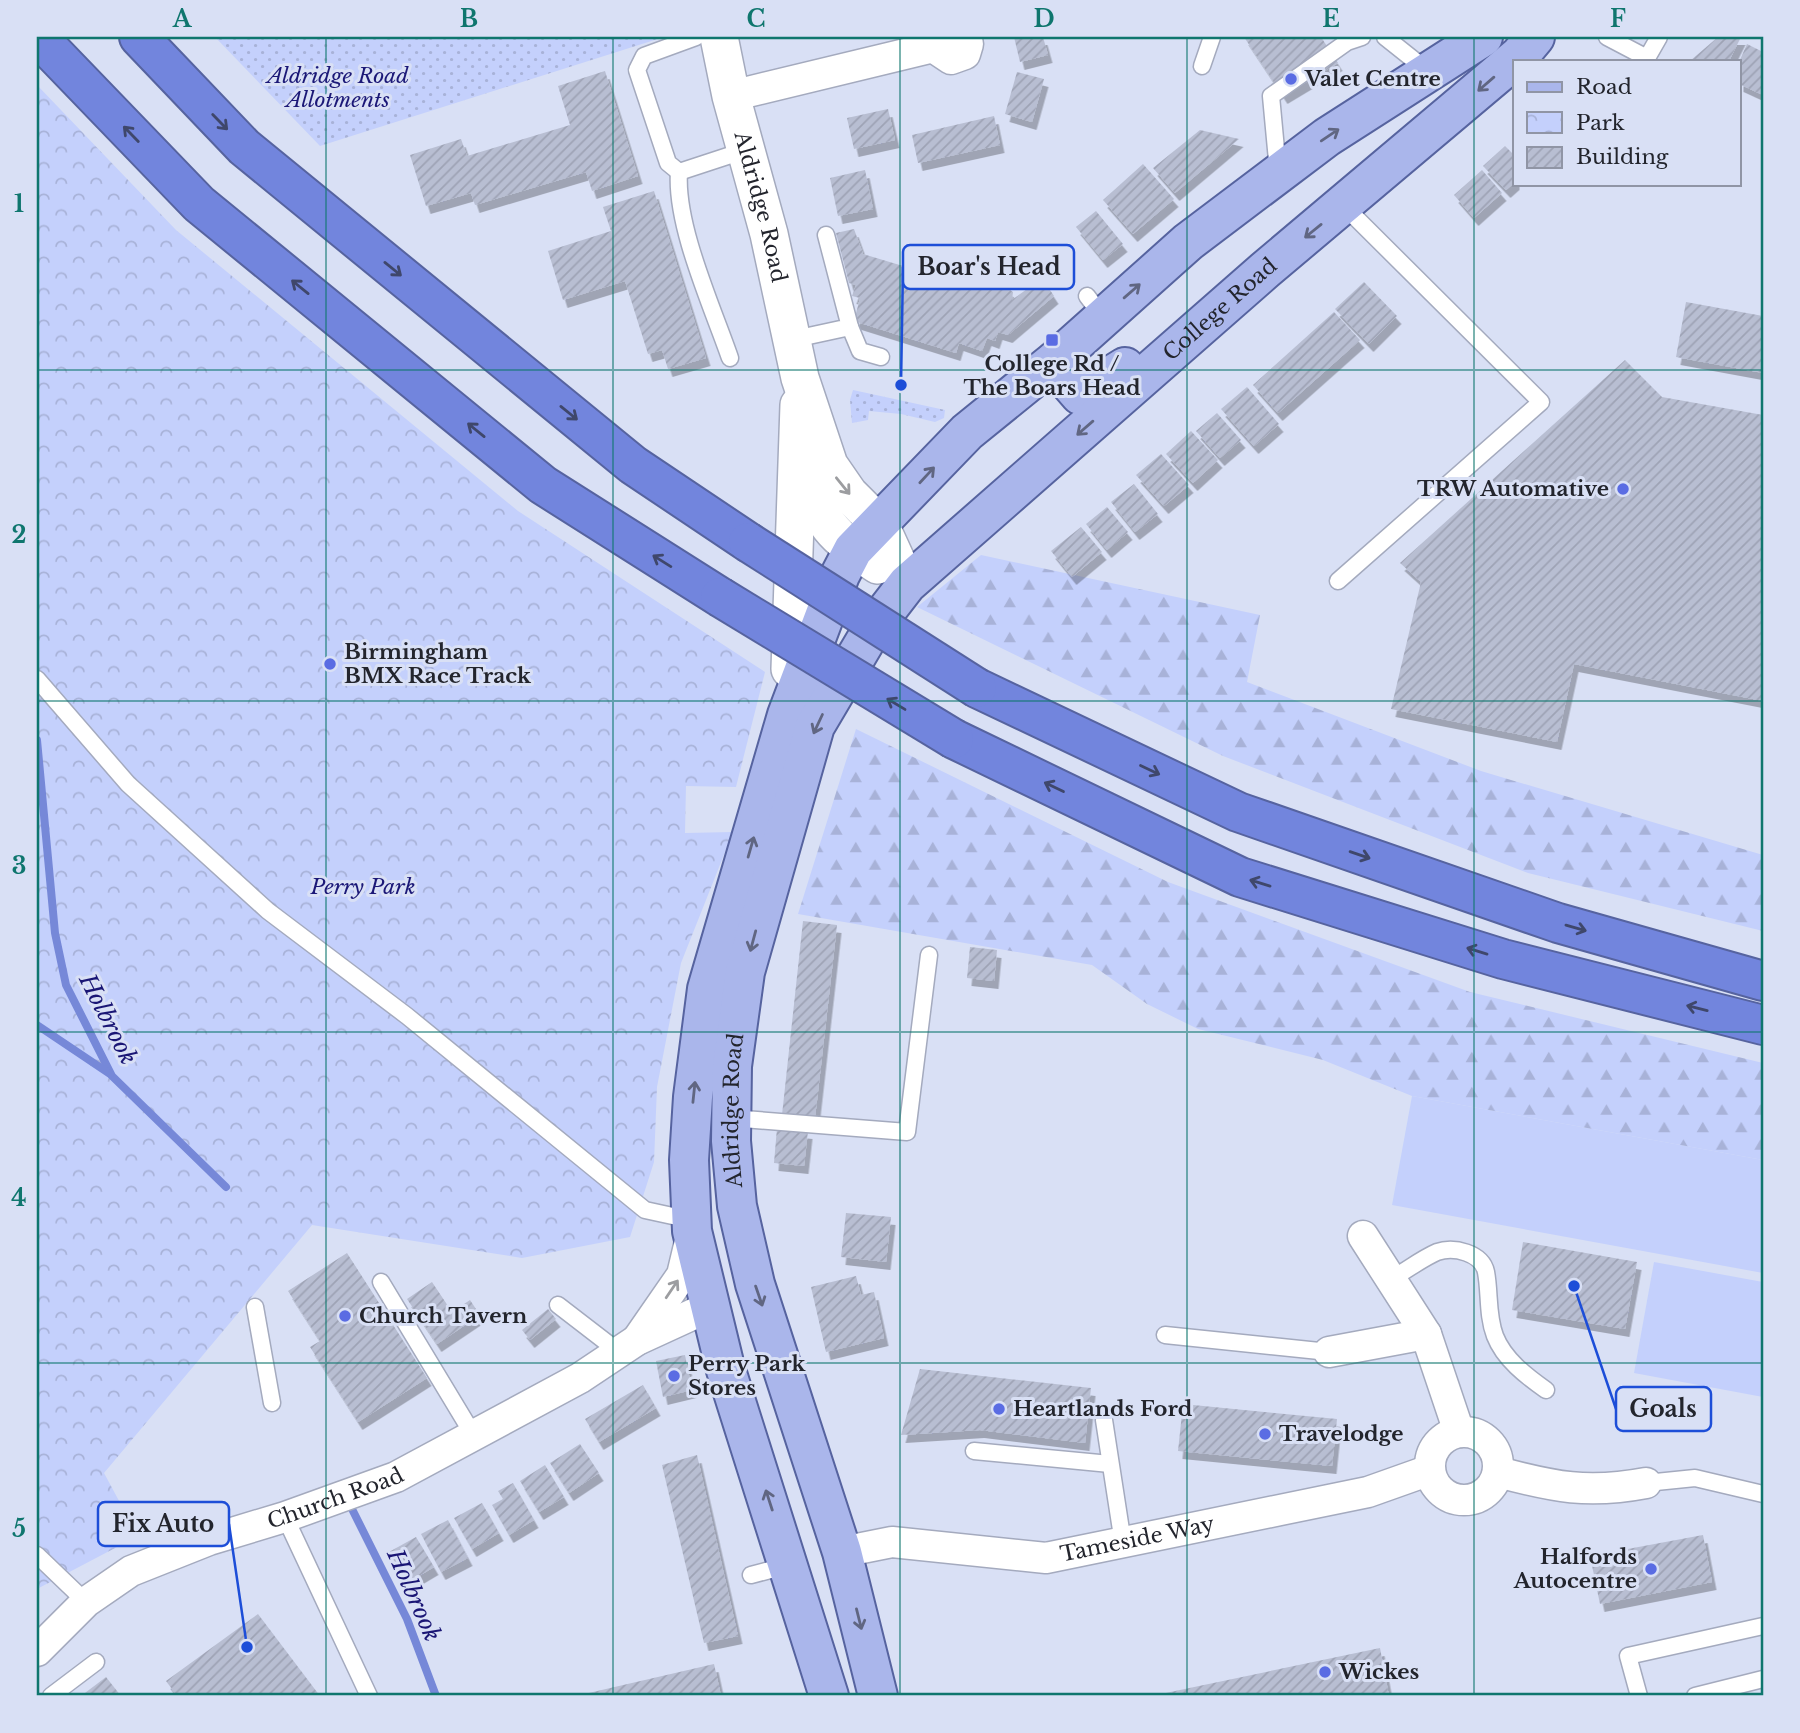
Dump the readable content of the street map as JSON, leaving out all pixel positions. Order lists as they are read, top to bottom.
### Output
{
  "streets": {
    "main road": ["Aldridge Road", "College Road"],
    "street": ["Church Road", "Tameside Way"]
  },
  "crossings": [
    ["Aldridge Road", "College Road"],
    ["Aldridge Road", "Church Road"],
    ["Aldridge Road", "Tameside Way"]
  ],
  "water": ["Holbrook"],
  "parks": ["Aldridge Road Allotments", "Perry Park"],
  "places": {
    "other": [
      "Valet Centre",
      "Boar's Head",
      "TRW Automative",
      "Birmingham BMX Race Track",
      "Goals",
      "Church Tavern",
      "Perry Park Stores",
      "Heartlands Ford",
      "Travelodge",
      "Halfords Autocentre",
      "Fix Auto",
      "Wickes"
    ],
    "transit": ["College Rd / The Boars Head"]
  },
  "legend": ["Road", "Park", "Building"],
  "grid": {
    "columns": [
      "A",
      "B",
      "C",
      "D",
      "E",
      "F"
    ],
    "rows": [
      "1",
      "2",
      "3",
      "4",
      "5"
    ]
  }
}
